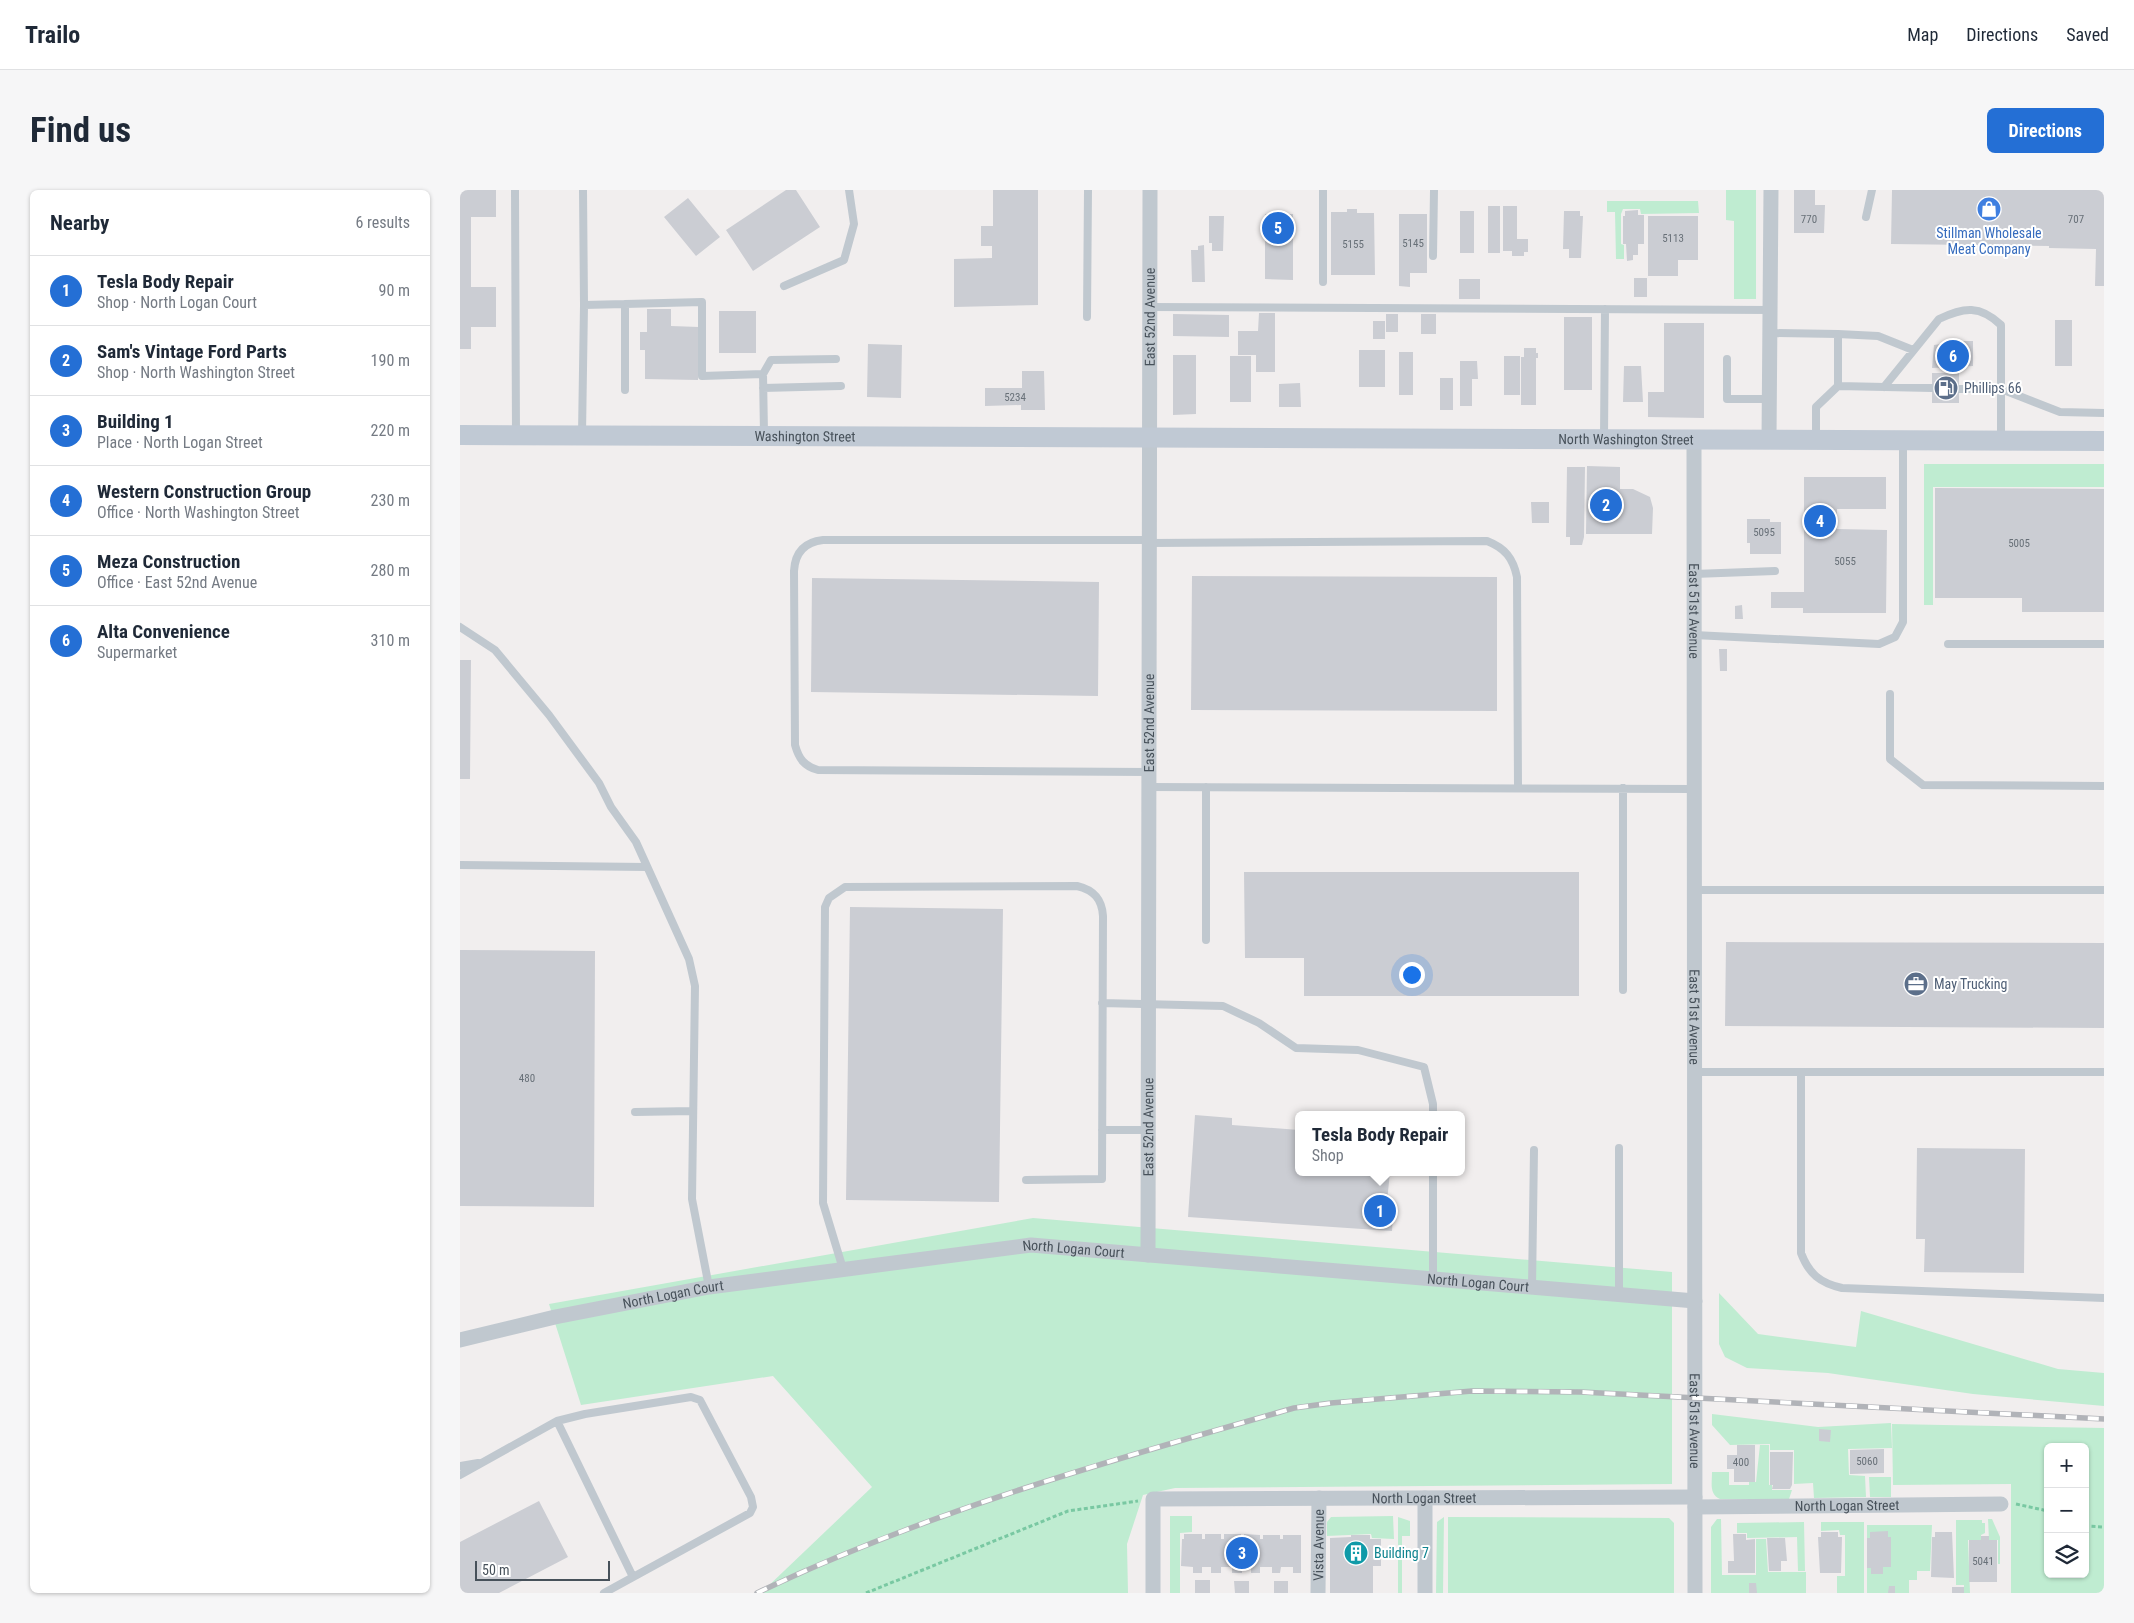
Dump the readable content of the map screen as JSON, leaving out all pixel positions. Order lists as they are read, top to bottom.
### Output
{
  "streets": {
    "main road": ["Washington Street", "North Washington Street"],
    "street": [
      "East 52nd Avenue",
      "East 51st Avenue",
      "North Logan Court",
      "North Logan Street",
      "Vista Avenue"
    ]
  },
  "crossings": [
    ["East 52nd Avenue", "Washington Street"],
    ["East 52nd Avenue", "North Washington Street"],
    ["East 52nd Avenue", "North Logan Court"],
    ["Washington Street", "North Washington Street"],
    ["North Washington Street", "East 51st Avenue"],
    ["East 51st Avenue", "North Logan Court"],
    ["East 51st Avenue", "North Logan Street"],
    ["North Logan Street", "Vista Avenue"]
  ],
  "places": {
    "shop": ["Stillman Wholesale Meat Company"],
    "fuel station": ["Phillips 66"],
    "office": ["May Trucking"],
    "building": ["Building 7"]
  },
  "house_numbers": [
    "770",
    "707",
    "5113",
    "5145",
    "5155",
    "5234",
    "5095",
    "5005",
    "5055",
    "480",
    "5060",
    "400",
    "5041"
  ],
  "scale_bar": "50 m",
  "page": {
    "header": "Trailo",
    "nav": ["Map", "Directions", "Saved"],
    "buttons": "Directions",
    "title": "Find us",
    "heading": ["Nearby", "6 results"],
    "pins": [
      "5",
      "6",
      "2",
      "4",
      "1",
      "3"
    ],
    "list": [
      {
        "mark": "1",
        "name": "Tesla Body Repair",
        "note": "Shop · North Logan Court",
        "value": "90 m"
      },
      {
        "mark": "2",
        "name": "Sam's Vintage Ford Parts",
        "note": "Shop · North Washington Street",
        "value": "190 m"
      },
      {
        "mark": "3",
        "name": "Building 1",
        "note": "Place · North Logan Street",
        "value": "220 m"
      },
      {
        "mark": "4",
        "name": "Western Construction Group",
        "note": "Office · North Washington Street",
        "value": "230 m"
      },
      {
        "mark": "5",
        "name": "Meza Construction",
        "note": "Office · East 52nd Avenue",
        "value": "280 m"
      },
      {
        "mark": "6",
        "name": "Alta Convenience",
        "note": "Supermarket",
        "value": "310 m"
      }
    ],
    "popup": ["Tesla Body Repair", "Shop"],
    "map_buttons": ["+", "−"],
    "scale": "50 m"
  }
}
